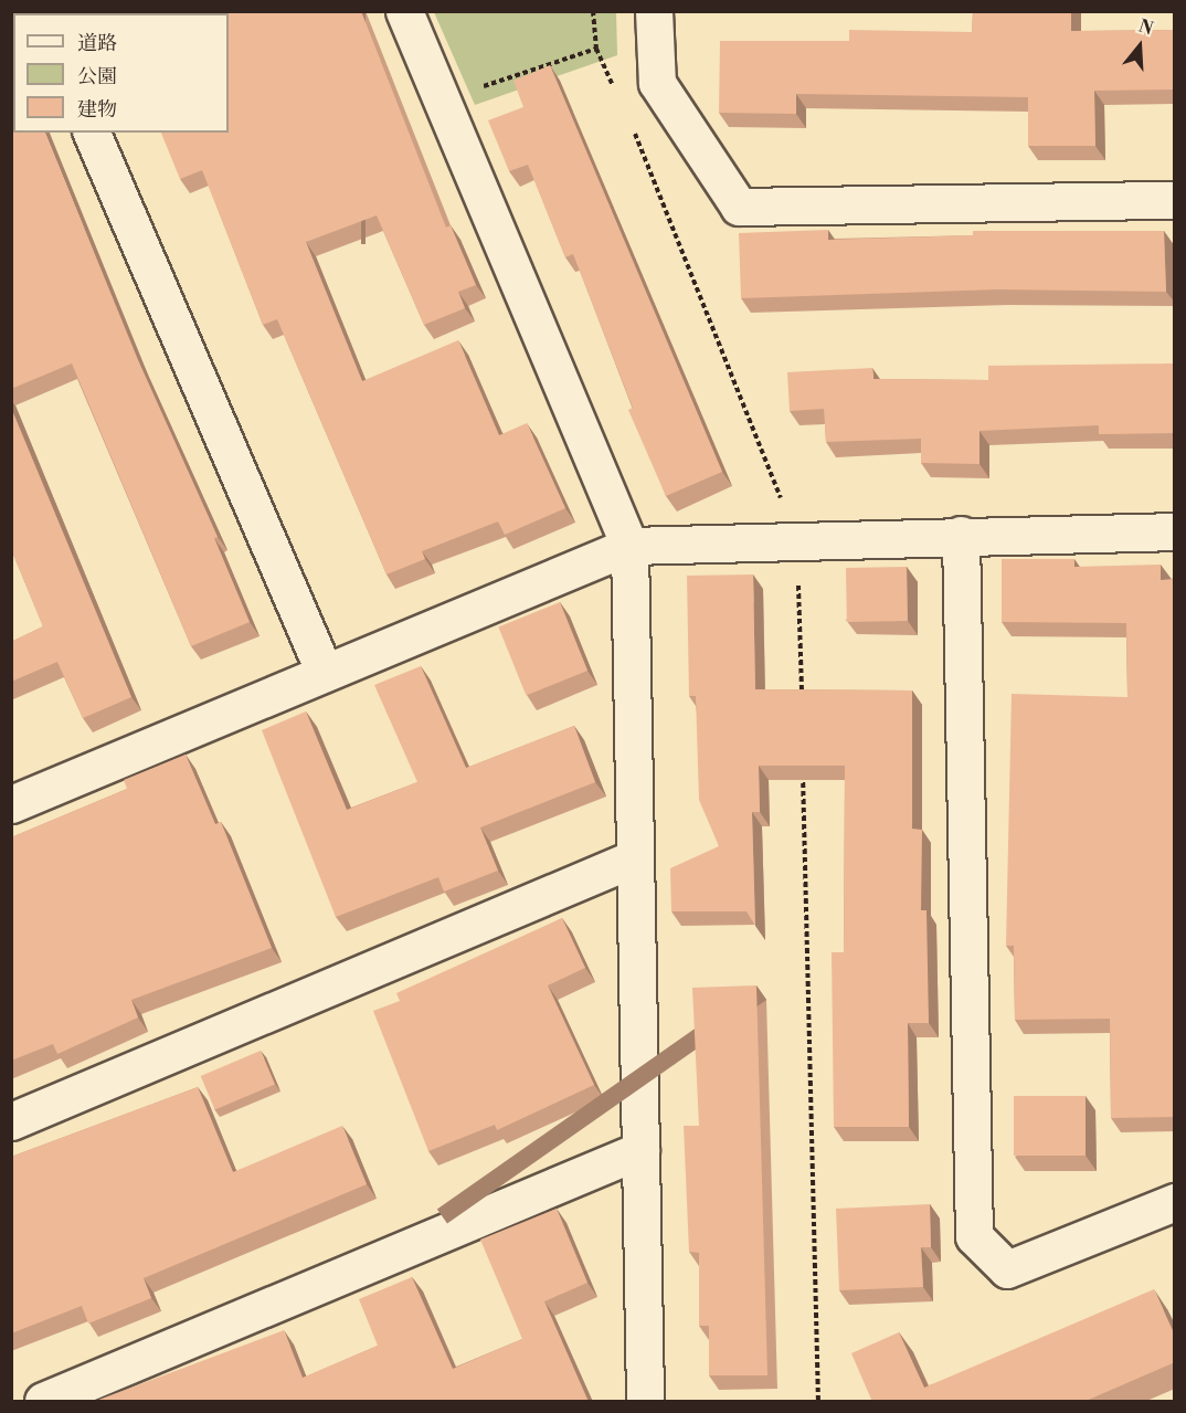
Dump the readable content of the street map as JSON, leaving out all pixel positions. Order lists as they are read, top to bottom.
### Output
{
  "legend": ["道路", "公園", "建物"],
  "north": "top"
}
